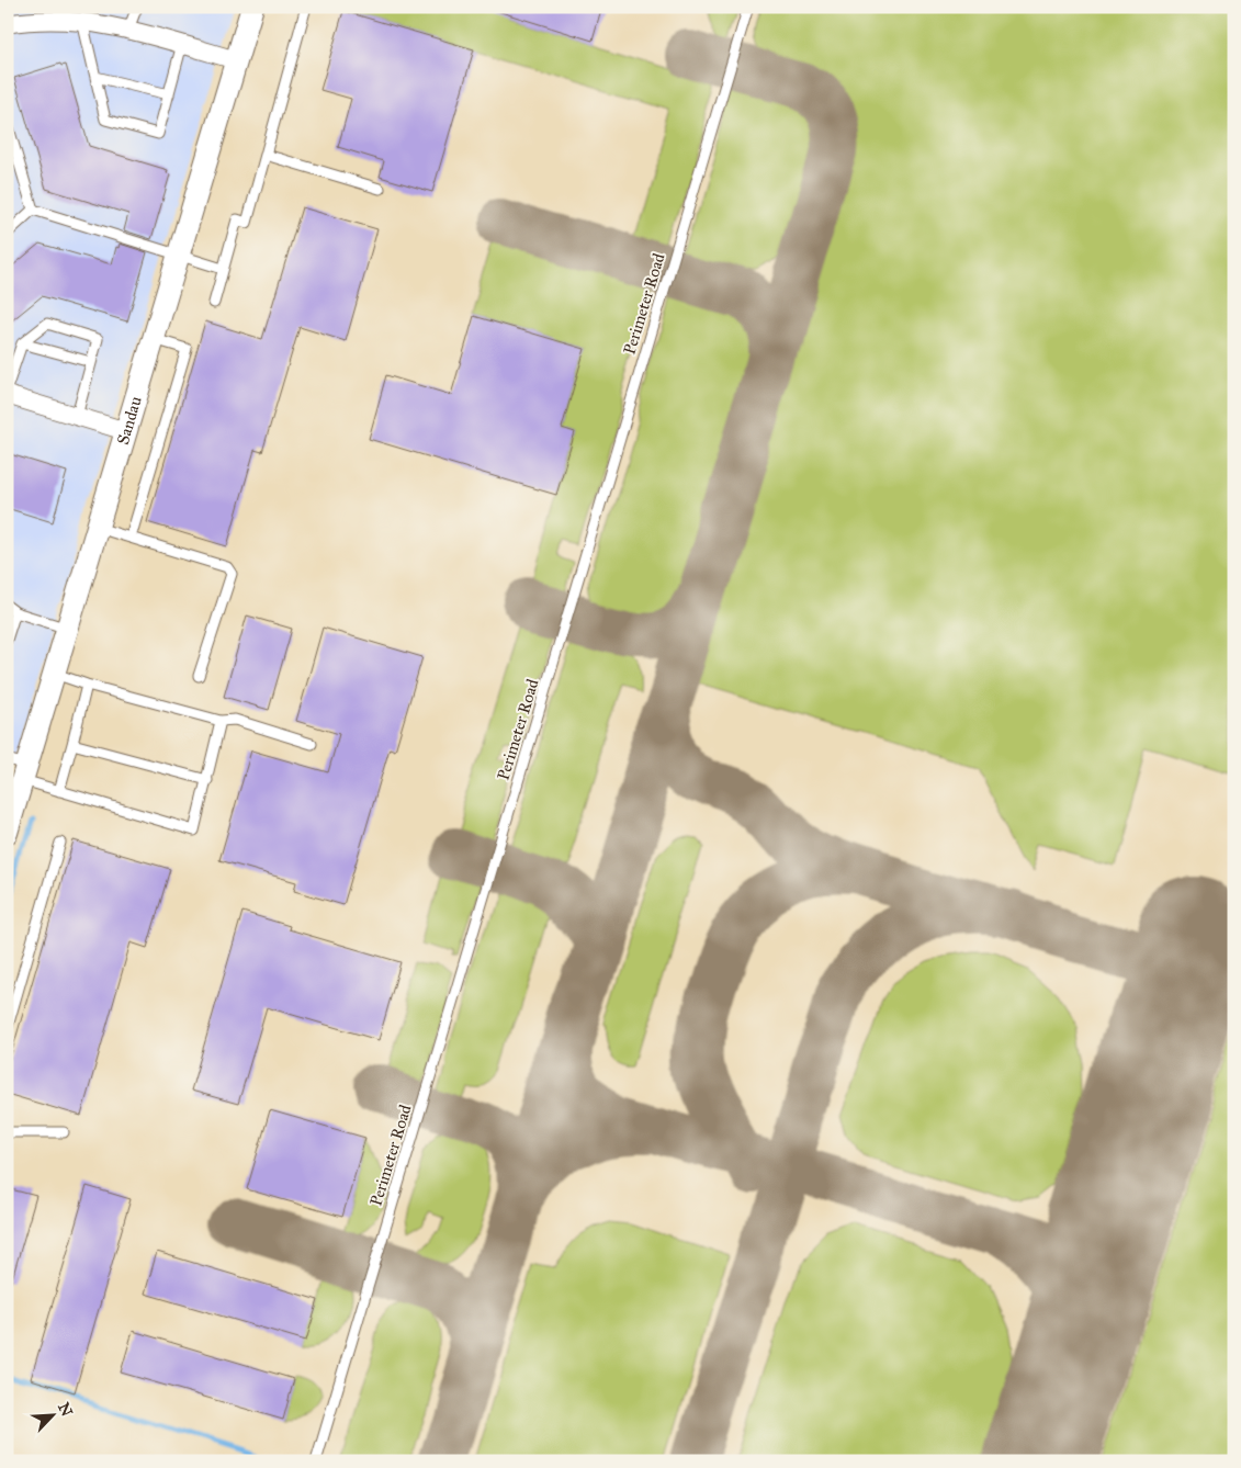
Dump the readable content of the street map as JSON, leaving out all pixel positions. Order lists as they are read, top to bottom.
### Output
{
  "streets": {
    "street": ["Sandau"],
    "lane": ["Perimeter Road"]
  },
  "north": "top right"
}
